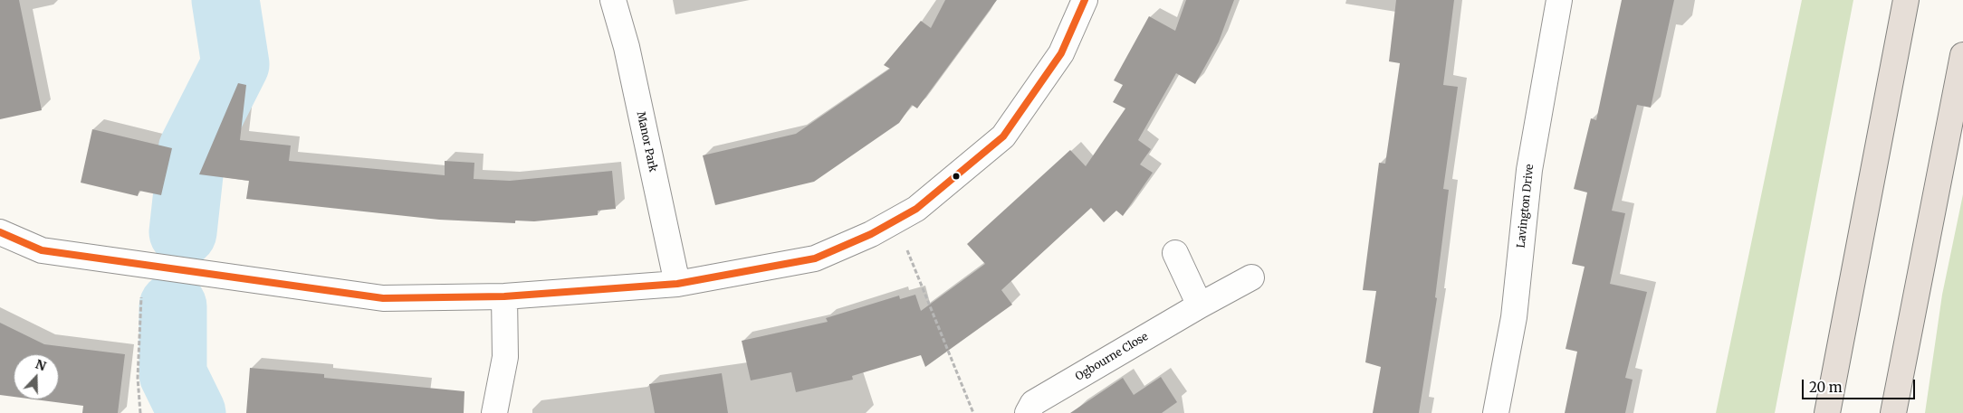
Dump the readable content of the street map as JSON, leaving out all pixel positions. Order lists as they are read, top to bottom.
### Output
{
  "streets": {
    "street": ["Manor Park", "Lavington Drive", "Ogbourne Close"]
  },
  "scale_bar": "20 m",
  "north": "top"
}
